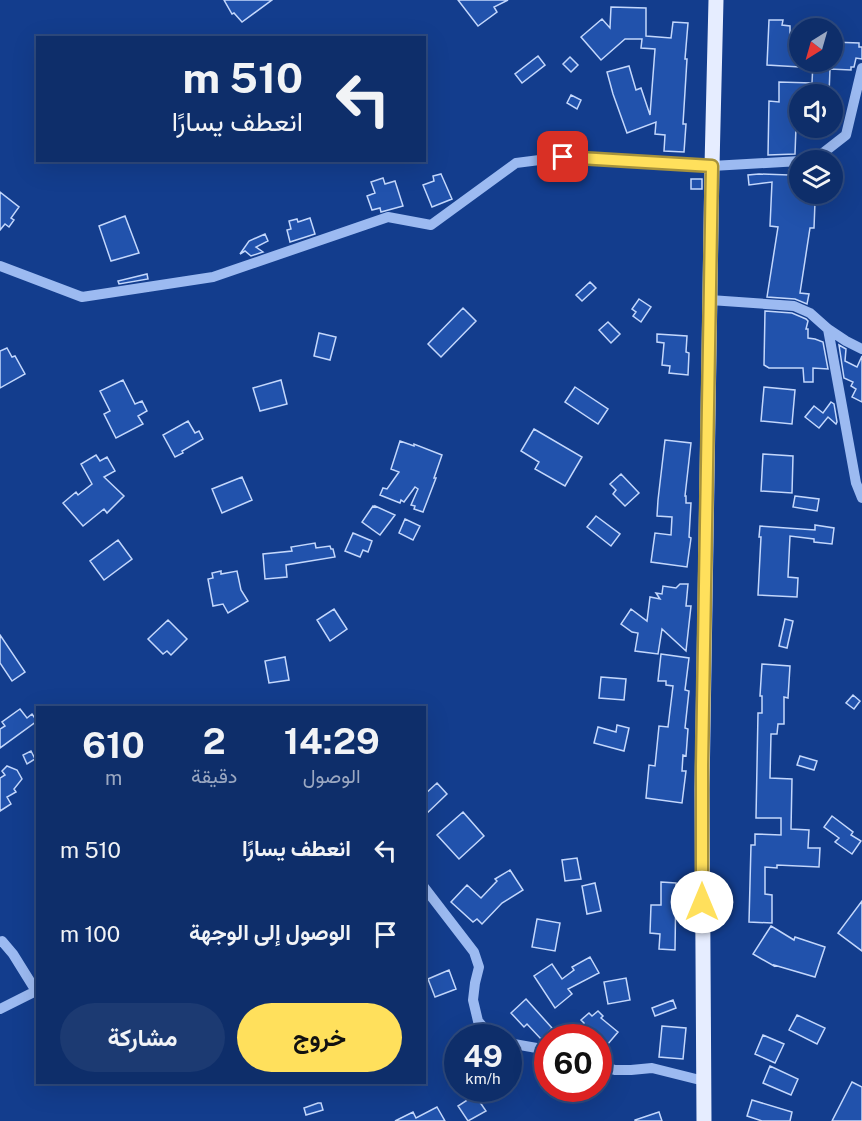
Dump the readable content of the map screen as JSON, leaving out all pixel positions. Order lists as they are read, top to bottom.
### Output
{
  "north": "bottom left",
  "page": {
    "turn": ["510 m", "انعطف يسارًا"],
    "eta": [
      "14:29",
      "الوصول",
      "2",
      "دقيقة",
      "610",
      "m"
    ],
    "list": [
      {
        "name": "انعطف يسارًا",
        "value": "510 m"
      },
      {
        "name": "الوصول إلى الوجهة",
        "value": "100 m"
      }
    ],
    "buttons": ["خروج", "مشاركة"],
    "speed": "49 km/h",
    "limit": "60"
  }
}
